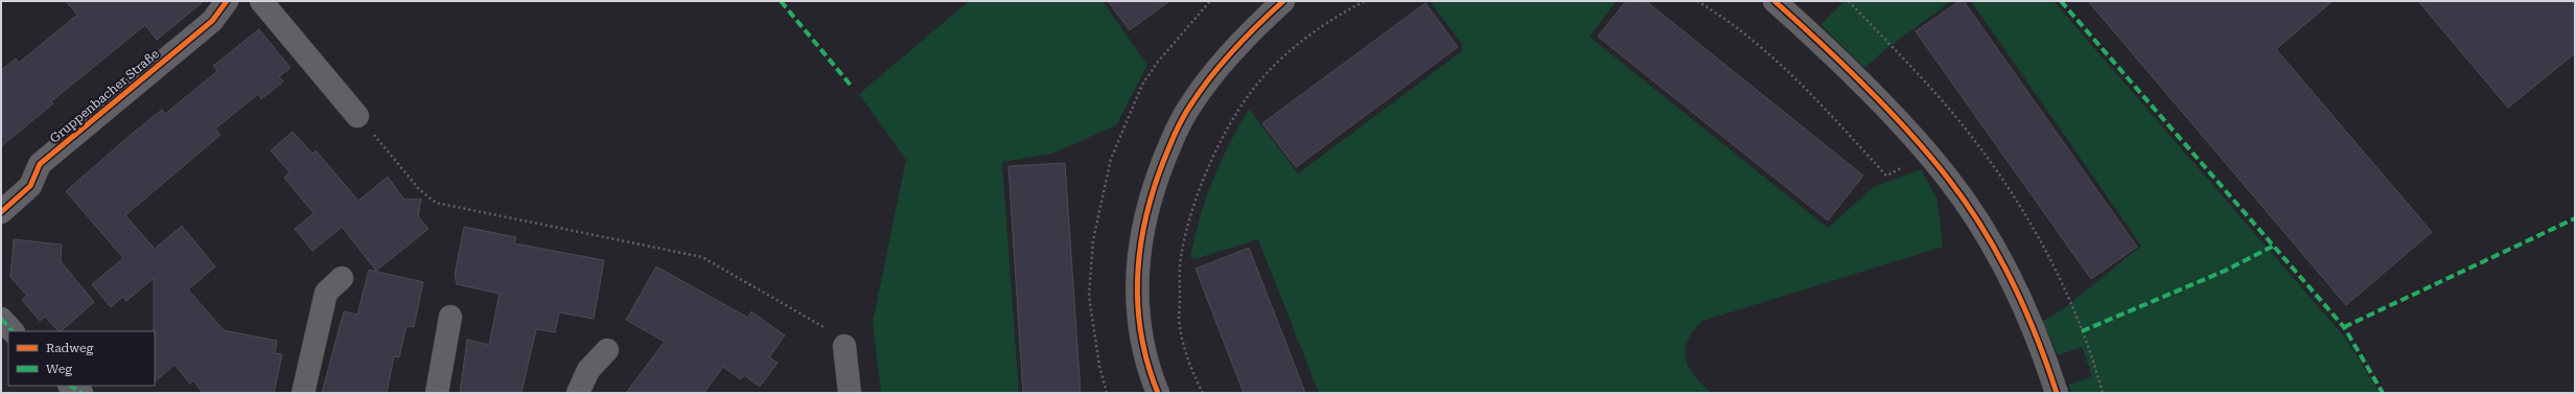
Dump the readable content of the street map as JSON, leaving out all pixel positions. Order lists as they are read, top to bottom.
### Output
{
  "streets": {
    "street": ["Gruppenbacher Straße"]
  },
  "legend": ["Radweg", "Weg"]
}
